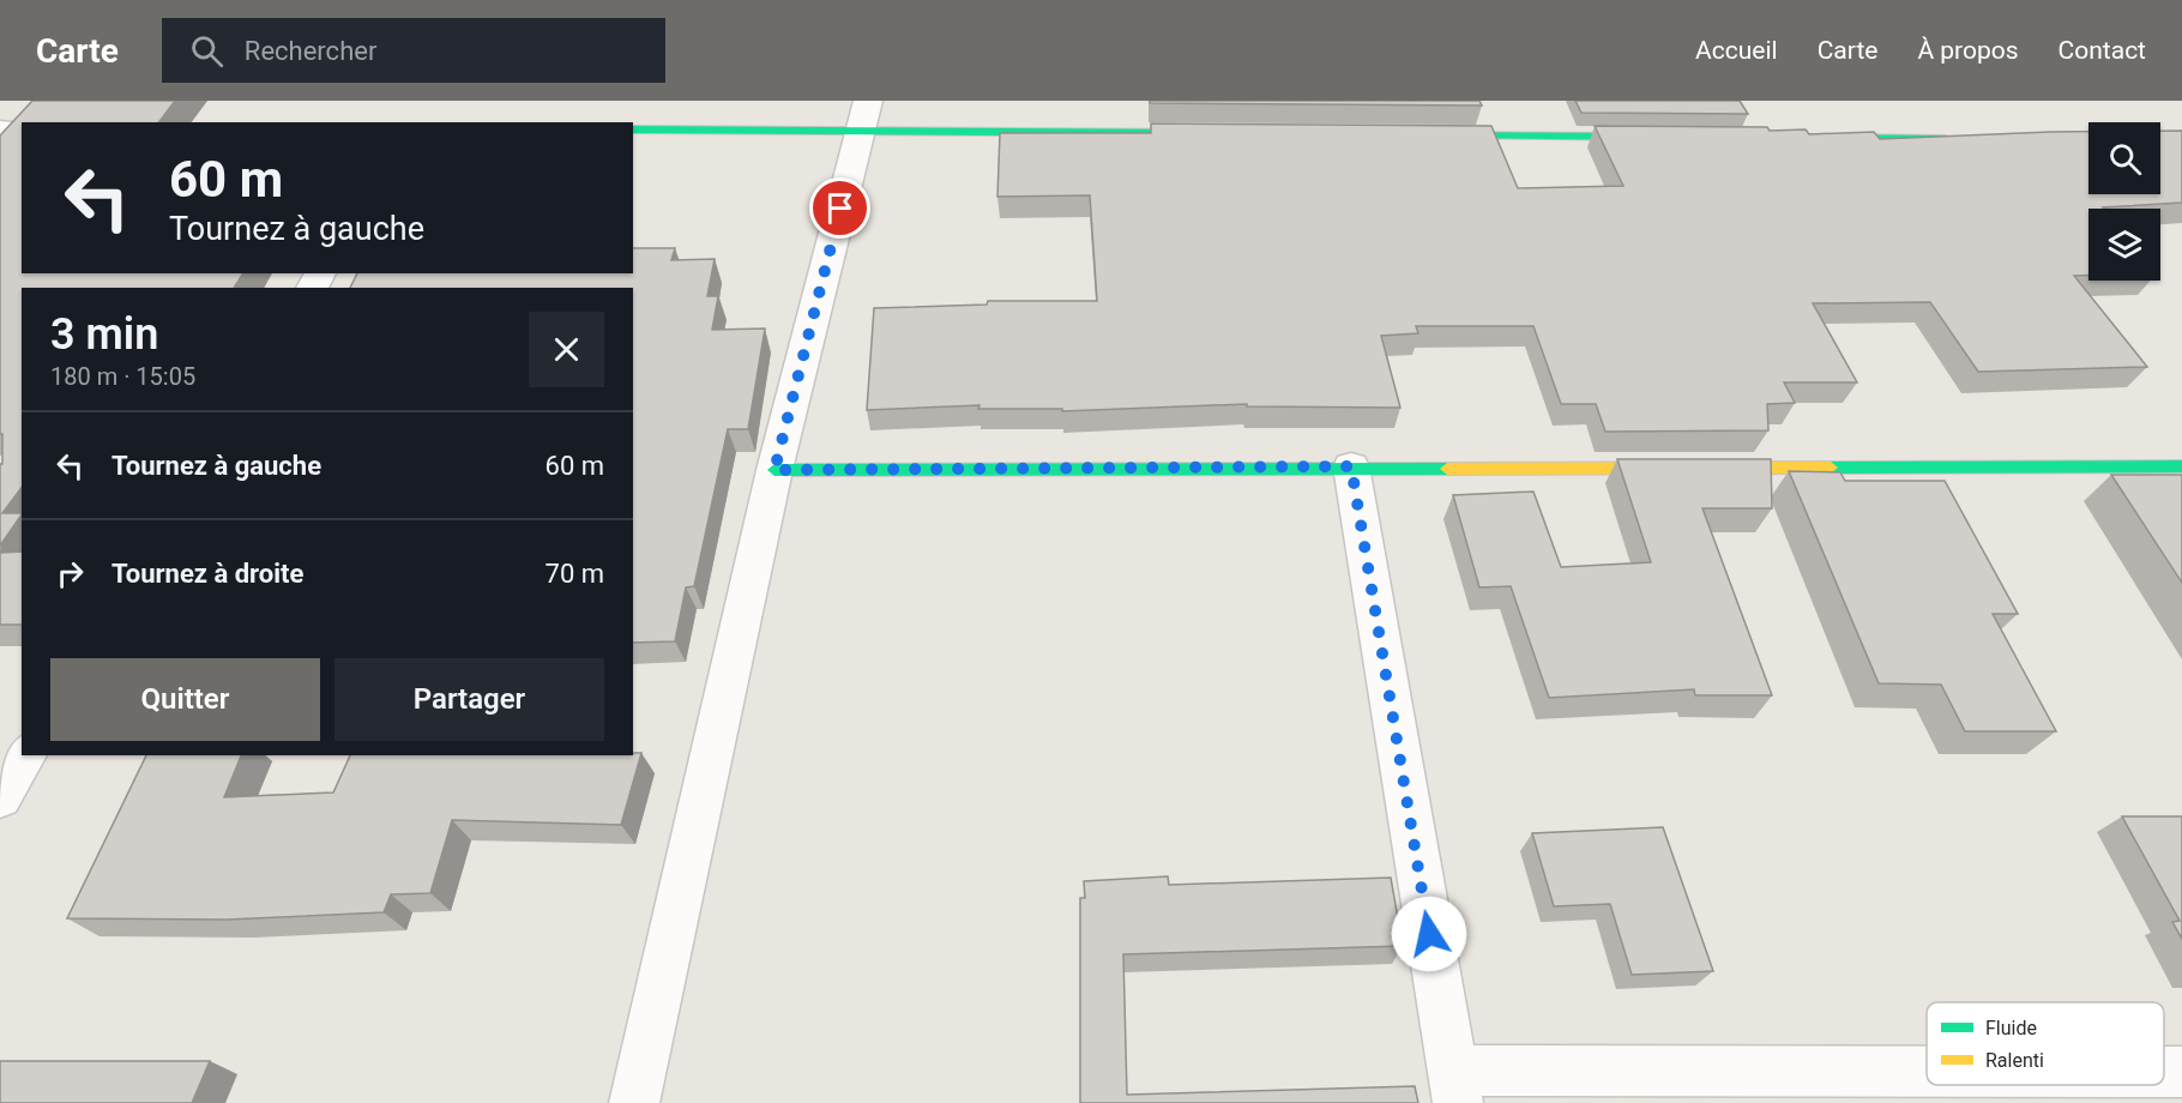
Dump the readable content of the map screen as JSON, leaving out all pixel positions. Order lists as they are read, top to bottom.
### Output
{
  "legend": ["Fluide", "Ralenti"],
  "page": {
    "header": "Carte",
    "search": "Rechercher",
    "nav": [
      "Accueil",
      "Carte",
      "À propos",
      "Contact"
    ],
    "turn": ["60 m", "Tournez à gauche"],
    "heading": ["3 min", "180 m · 15:05"],
    "list": [
      {
        "name": "Tournez à gauche",
        "value": "60 m"
      },
      {
        "name": "Tournez à droite",
        "value": "70 m"
      }
    ],
    "buttons": ["Quitter", "Partager"]
  }
}
